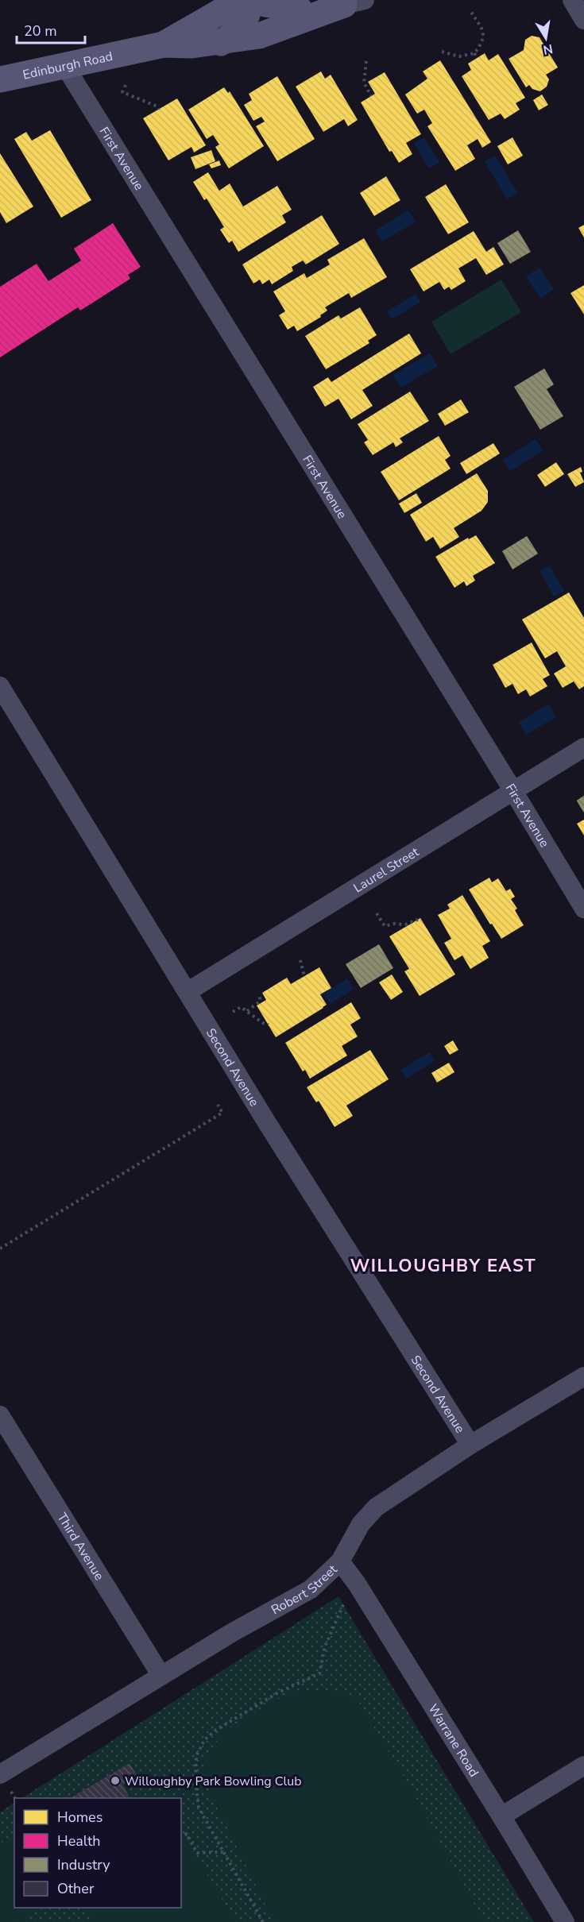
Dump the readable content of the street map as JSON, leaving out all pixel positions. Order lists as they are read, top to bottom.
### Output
{
  "streets": {
    "main road": ["Edinburgh Road"],
    "street": [
      "First Avenue",
      "Laurel Street",
      "Second Avenue",
      "Third Avenue",
      "Robert Street",
      "Warrane Road"
    ]
  },
  "crossings": [
    ["Edinburgh Road", "First Avenue"],
    ["First Avenue", "Laurel Street"],
    ["Laurel Street", "Second Avenue"],
    ["Second Avenue", "Robert Street"],
    ["Third Avenue", "Robert Street"],
    ["Robert Street", "Warrane Road"]
  ],
  "districts": ["WILLOUGHBY EAST"],
  "places": ["Willoughby Park Bowling Club"],
  "legend": [
    "Homes",
    "Health",
    "Industry",
    "Other"
  ],
  "scale_bar": "20 m",
  "north": "bottom"
}
